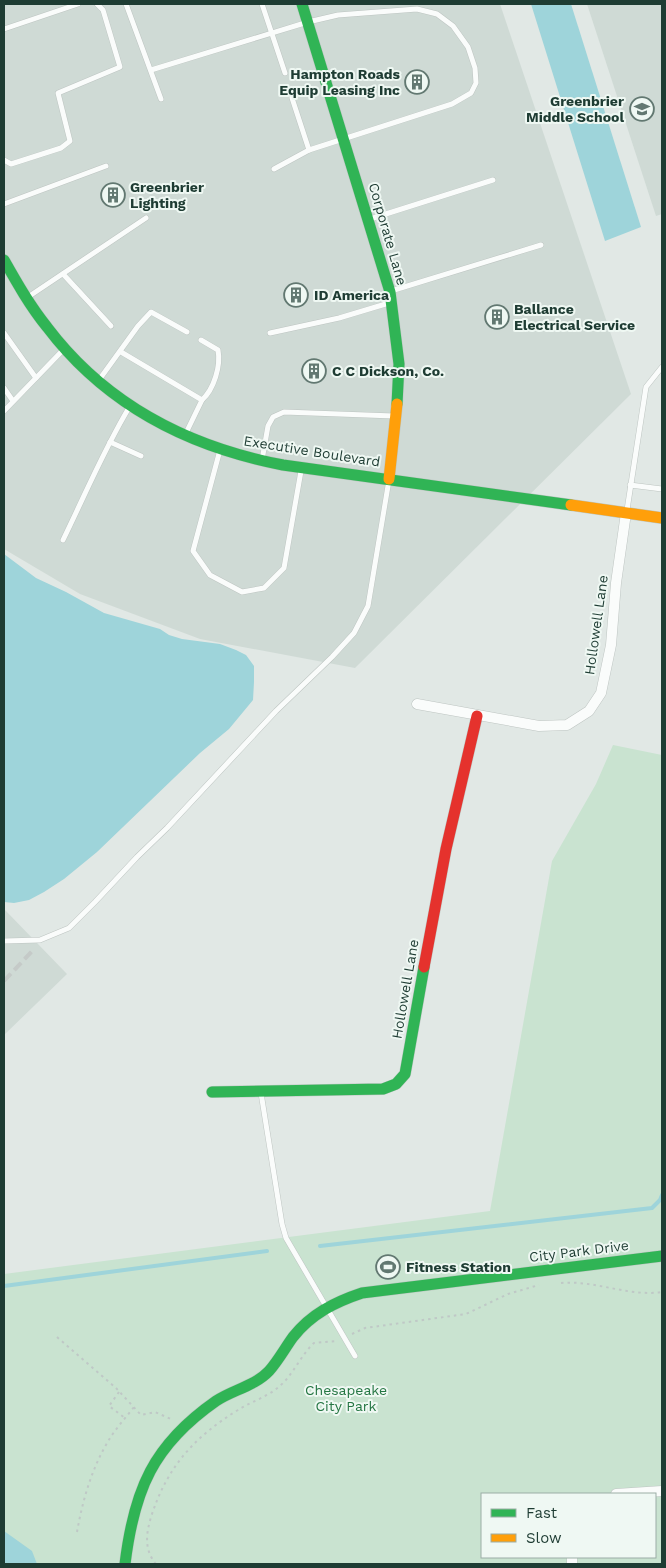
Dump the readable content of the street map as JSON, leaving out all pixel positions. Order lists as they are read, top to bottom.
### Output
{
  "streets": {
    "street": [
      "Corporate Lane",
      "Executive Boulevard",
      "Hollowell Lane",
      "City Park Drive"
    ]
  },
  "crossings": [
    ["Corporate Lane", "Executive Boulevard"],
    ["Executive Boulevard", "Hollowell Lane"]
  ],
  "parks": ["Chesapeake City Park"],
  "places": {
    "building": [
      "Hampton Roads Equip Leasing Inc",
      "Greenbrier Lighting",
      "ID America",
      "Ballance Electrical Service",
      "C C Dickson, Co."
    ],
    "school or university": ["Greenbrier Middle School"],
    "sports": ["Fitness Station"]
  },
  "legend": ["Fast", "Slow"]
}
